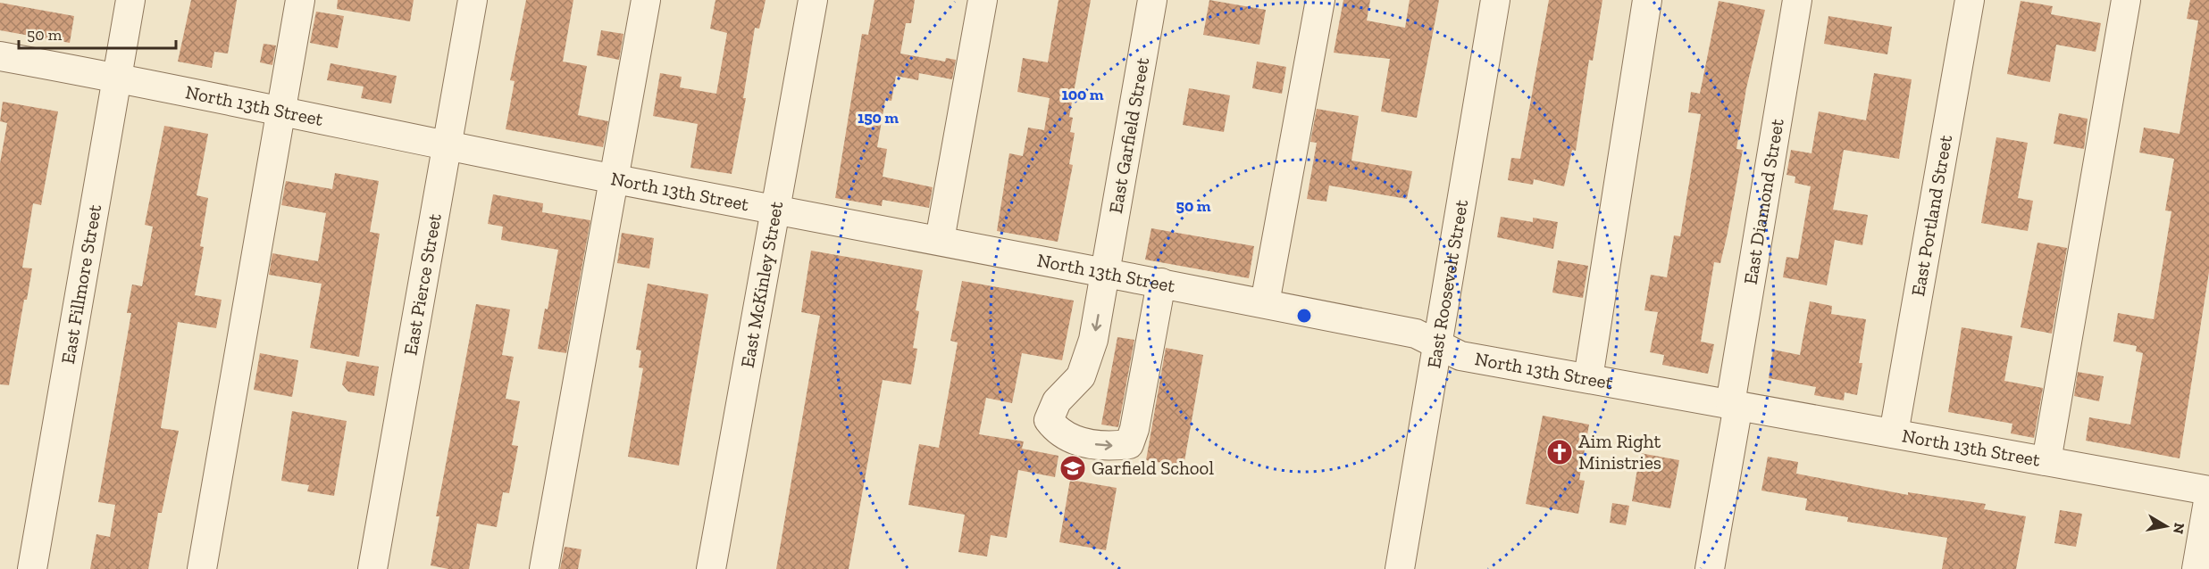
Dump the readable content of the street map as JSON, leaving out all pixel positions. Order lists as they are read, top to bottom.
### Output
{
  "streets": {
    "street": [
      "North 13th Street",
      "East Garfield Street",
      "East Diamond Street",
      "East Portland Street",
      "East Fillmore Street",
      "East Pierce Street",
      "East McKinley Street",
      "East Roosevelt Street"
    ]
  },
  "crossings": [
    ["North 13th Street", "East Garfield Street"],
    ["North 13th Street", "East Diamond Street"],
    ["North 13th Street", "East Portland Street"],
    ["North 13th Street", "East Fillmore Street"],
    ["North 13th Street", "East Pierce Street"],
    ["North 13th Street", "East McKinley Street"],
    ["North 13th Street", "East Roosevelt Street"]
  ],
  "places": {
    "church": ["Aim Right Ministries"],
    "school or university": ["Garfield School"]
  },
  "scale_bar": "50 m",
  "north": "right",
  "rings": ["100 m", "150 m", "50 m"]
}
